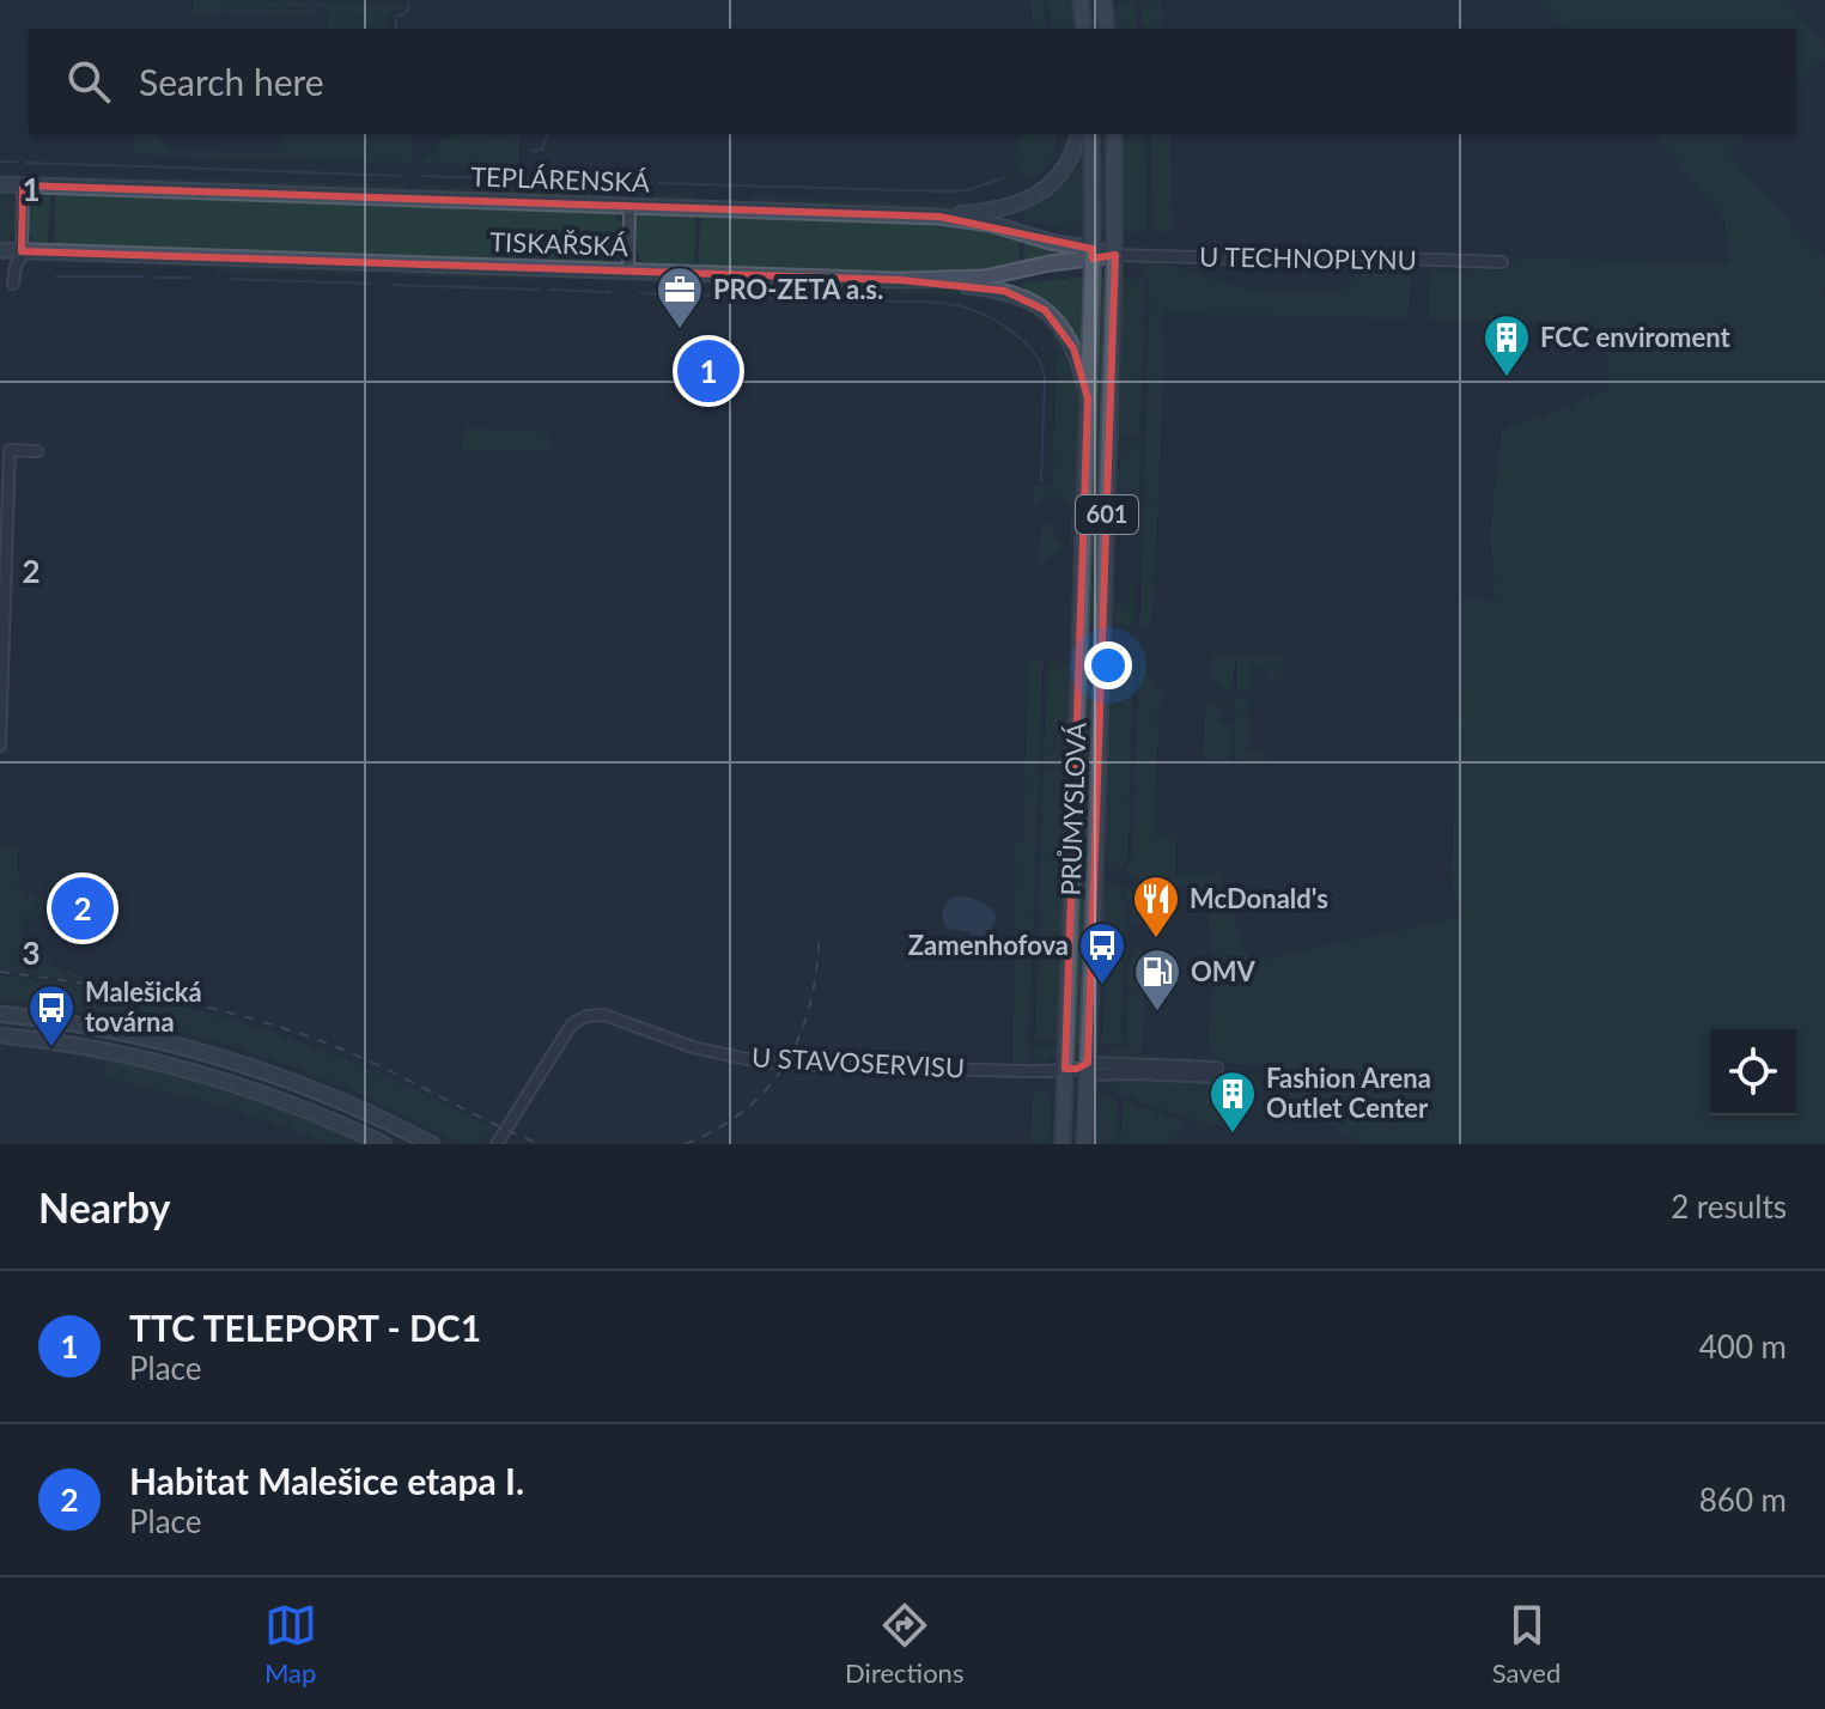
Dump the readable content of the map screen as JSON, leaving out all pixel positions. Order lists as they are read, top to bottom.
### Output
{
  "streets": {
    "main road": ["601", "PRŮMYSLOVÁ"],
    "street": [
      "TEPLÁRENSKÁ",
      "TISKAŘSKÁ",
      "U TECHNOPLYNU",
      "U STAVOSERVISU"
    ]
  },
  "crossings": [
    ["TEPLÁRENSKÁ", "TISKAŘSKÁ"],
    ["TEPLÁRENSKÁ", "U TECHNOPLYNU"],
    ["TEPLÁRENSKÁ", "PRŮMYSLOVÁ"],
    ["TISKAŘSKÁ", "PRŮMYSLOVÁ"],
    ["U TECHNOPLYNU", "PRŮMYSLOVÁ"],
    ["PRŮMYSLOVÁ", "U STAVOSERVISU"]
  ],
  "places": {
    "office": ["PRO-ZETA a.s."],
    "building": ["FCC enviroment", "Fashion Arena Outlet Center"],
    "restaurant": ["McDonald's"],
    "bus stop": ["Zamenhofova", "Malešická továrna"],
    "fuel station": ["OMV"]
  },
  "page": {
    "search": "Search here",
    "pins": ["1", "2"],
    "heading": ["Nearby", "2 results"],
    "list": [
      {
        "mark": "1",
        "name": "TTC TELEPORT - DC1",
        "note": "Place",
        "value": "400 m"
      },
      {
        "mark": "2",
        "name": "Habitat Malešice etapa I.",
        "note": "Place",
        "value": "860 m"
      }
    ],
    "nav": ["Map", "Directions", "Saved"]
  },
  "grid": {
    "rows": ["1", "2", "3"]
  }
}
